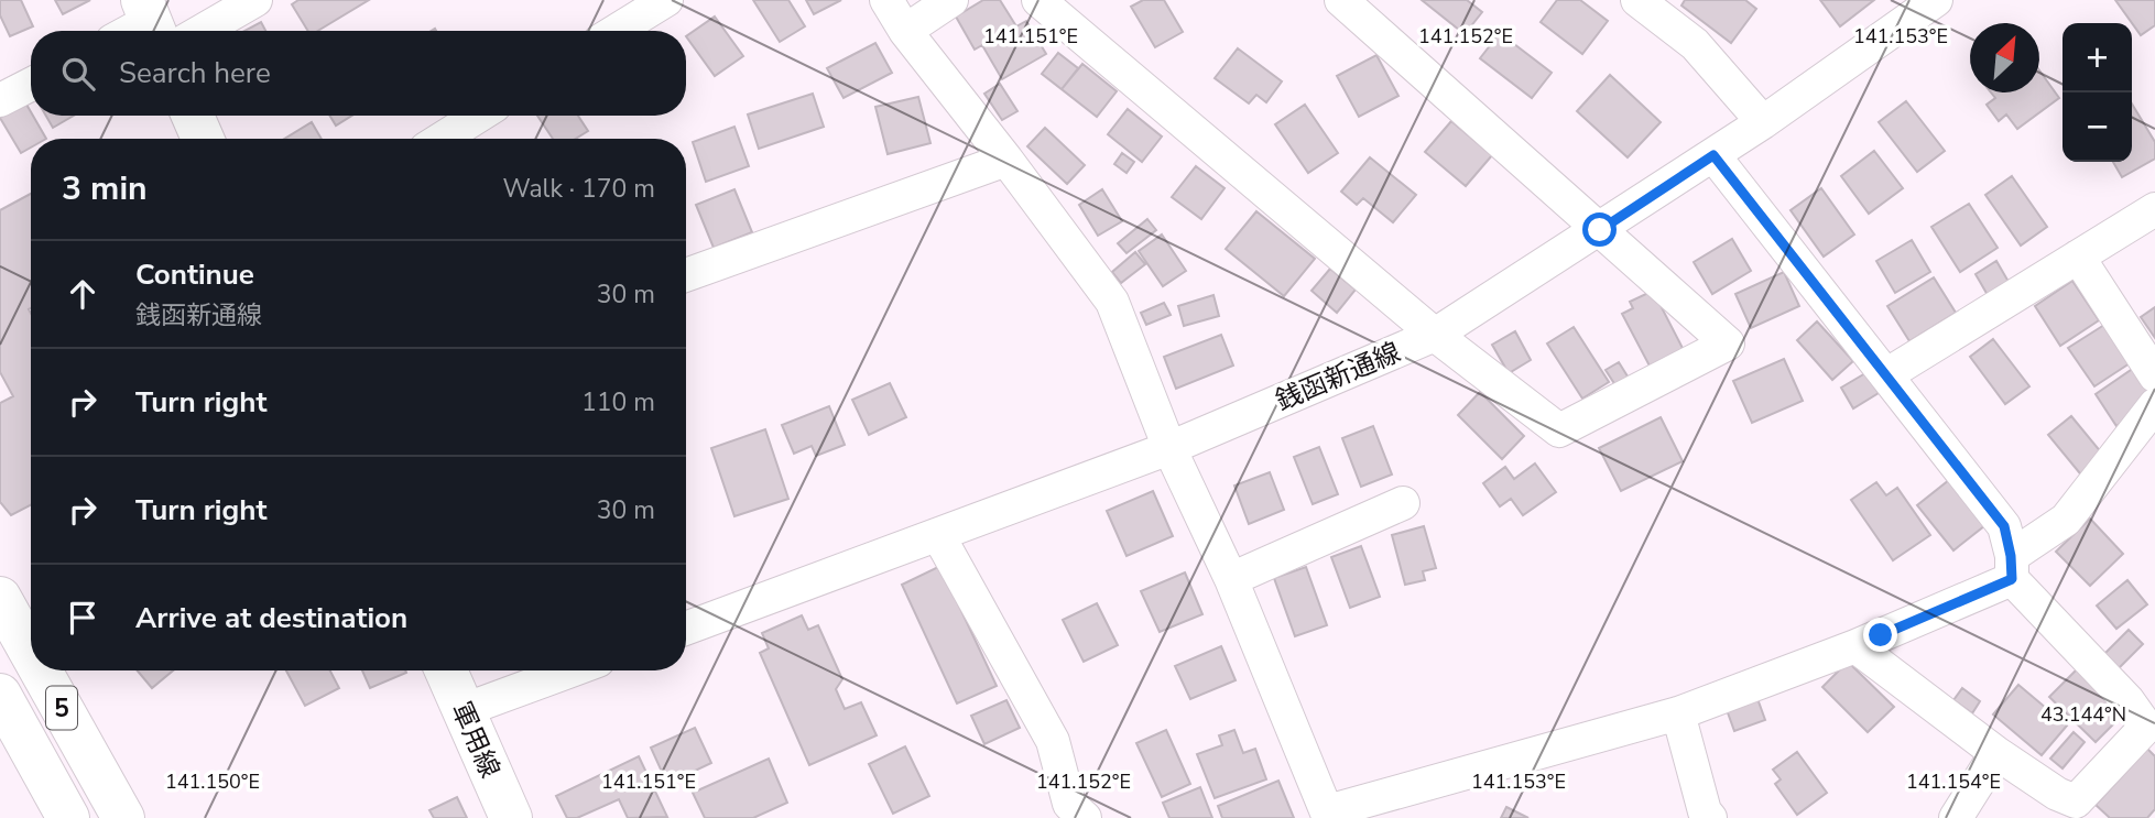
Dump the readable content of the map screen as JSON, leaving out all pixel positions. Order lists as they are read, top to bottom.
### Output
{
  "streets": {
    "main road": ["5", "軍用線"],
    "street": ["銭函新通線"]
  },
  "north": "top right",
  "page": {
    "map_buttons": ["+", "−"],
    "search": "Search here",
    "heading": ["3 min", "Walk · 170 m"],
    "list": [
      ["Continue", "銭函新通線", "30 m"],
      ["Turn right", "110 m"],
      ["Turn right", "30 m"],
      "Arrive at destination"
    ]
  },
  "coordinates": [
    "141.151°E",
    "141.152°E",
    "141.153°E",
    "43.144°N",
    "141.150°E",
    "141.154°E"
  ]
}
